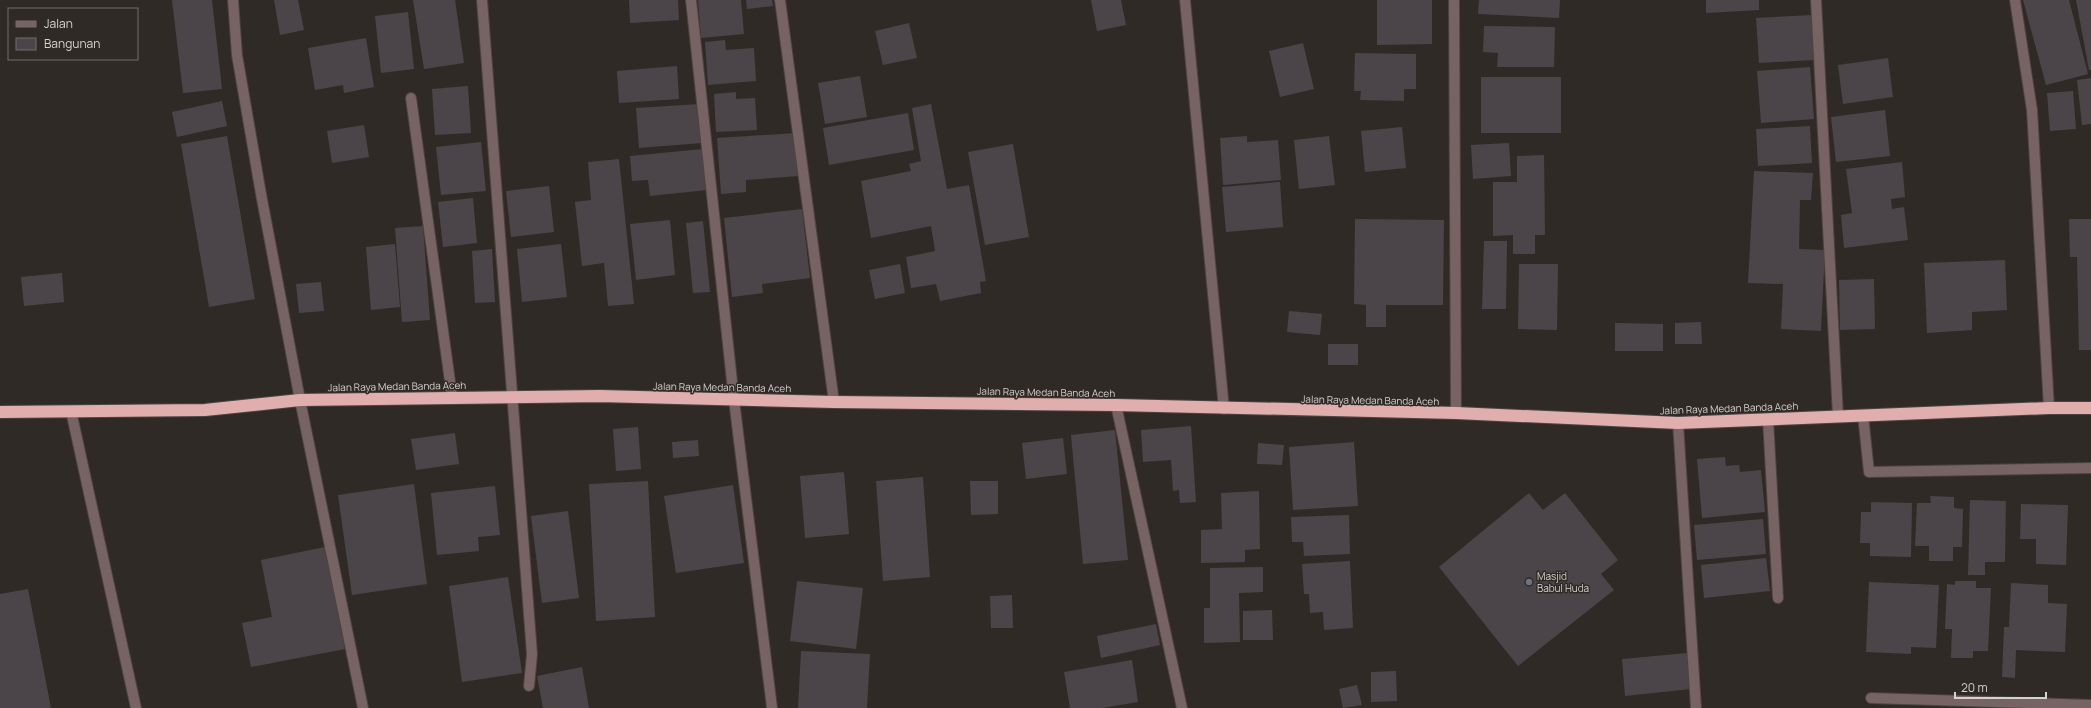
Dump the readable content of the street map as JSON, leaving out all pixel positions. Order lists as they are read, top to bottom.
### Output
{
  "streets": {
    "highway": ["Jalan Raya Medan Banda Aceh"]
  },
  "places": ["Masjid Babul Huda"],
  "legend": ["Jalan", "Bangunan"],
  "scale_bar": "20 m"
}
